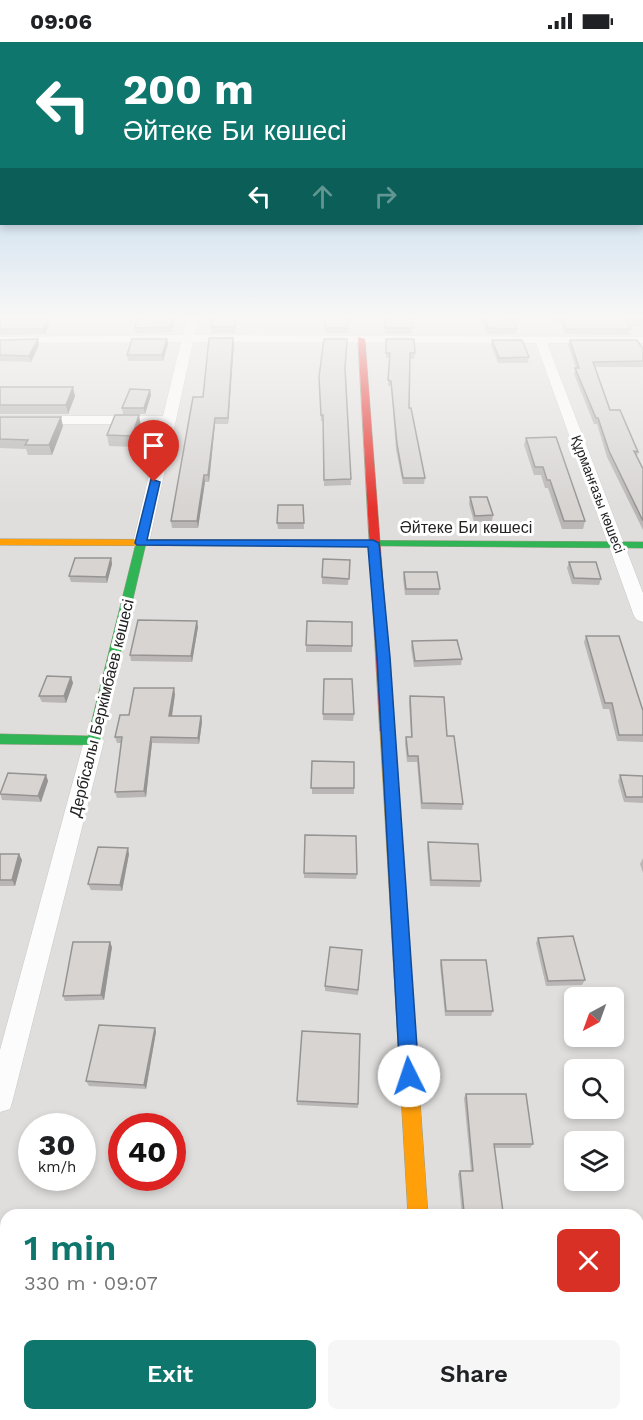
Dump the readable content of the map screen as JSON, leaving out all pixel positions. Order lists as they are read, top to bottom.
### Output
{
  "streets": {
    "street": ["Құрманғазы көшесі", "Әйтеке Би көшесі", "Дербісалы Беркімбаев көшесі"]
  },
  "crossings": [
    ["Құрманғазы көшесі", "Әйтеке Би көшесі"],
    ["Әйтеке Би көшесі", "Дербісалы Беркімбаев көшесі"]
  ],
  "north": "bottom left",
  "page": {
    "status": "09:06",
    "turn": ["200 m", "Әйтеке Би көшесі"],
    "speed": "30 km/h",
    "limit": "40",
    "heading": ["1 min", "330 m · 09:07"],
    "buttons": ["Exit", "Share"]
  }
}
